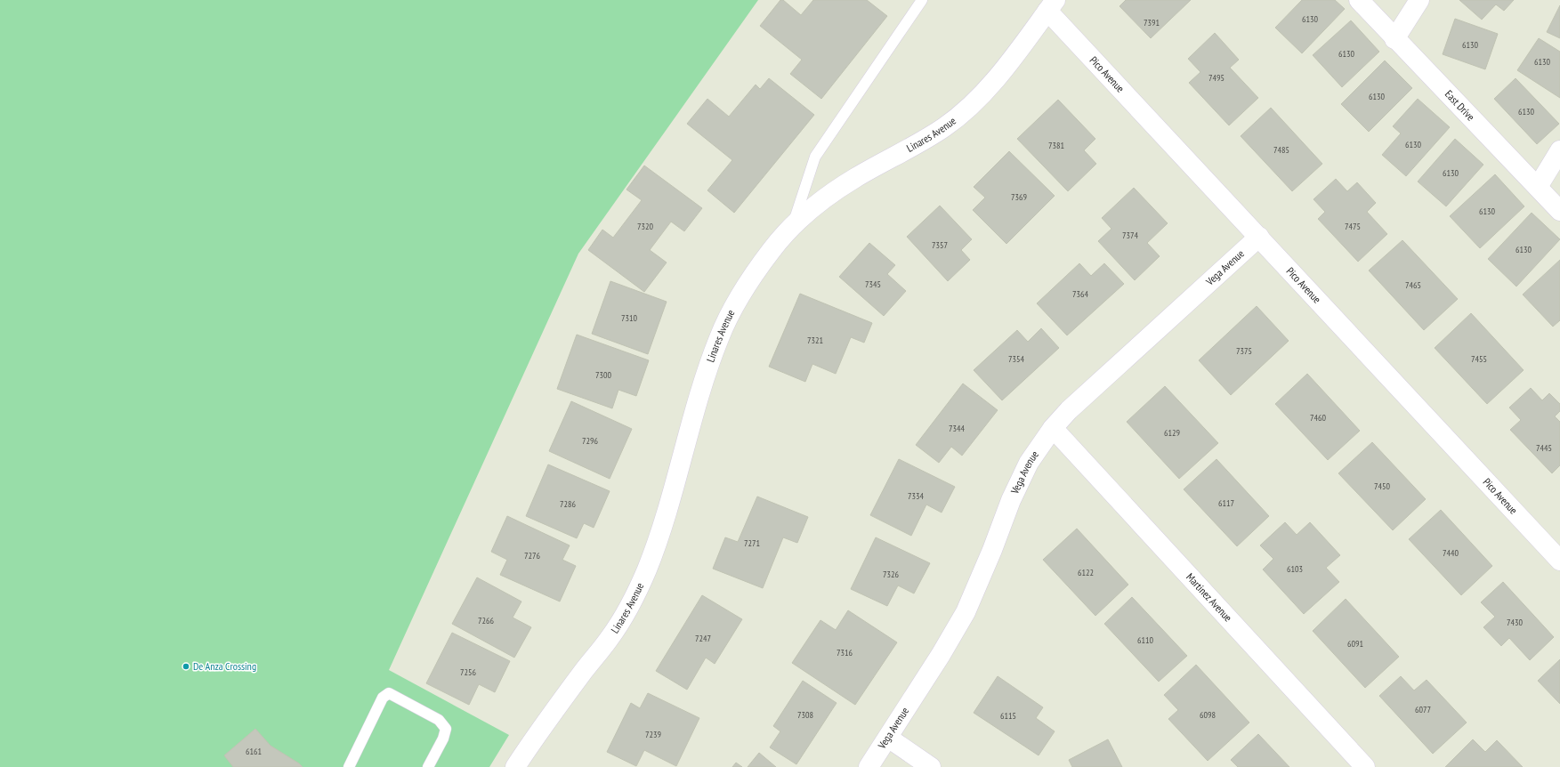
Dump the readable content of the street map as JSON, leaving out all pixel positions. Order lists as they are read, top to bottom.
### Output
{
  "streets": {
    "street": [
      "Pico Avenue",
      "East Drive",
      "Linares Avenue",
      "Vega Avenue",
      "Martinez Avenue"
    ]
  },
  "crossings": [
    ["Pico Avenue", "Linares Avenue"],
    ["Pico Avenue", "Vega Avenue"],
    ["Vega Avenue", "Martinez Avenue"]
  ],
  "places": ["De Anza Crossing"],
  "house_numbers": [
    "6130",
    "7391",
    "6130",
    "6130",
    "6130",
    "7495",
    "6130",
    "6130",
    "6130",
    "7381",
    "7485",
    "6130",
    "7369",
    "6130",
    "7320",
    "7475",
    "7374",
    "7357",
    "6130",
    "7345",
    "7465",
    "7364",
    "7310",
    "7321",
    "7375",
    "7354",
    "7455",
    "7300",
    "7460",
    "7344",
    "6129",
    "7296",
    "7445",
    "7450",
    "7334",
    "6117",
    "7286",
    "7271",
    "7440",
    "7276",
    "6103",
    "6122",
    "7326",
    "7266",
    "7430",
    "7247",
    "6110",
    "6091",
    "7316",
    "7256",
    "6077",
    "7308",
    "6098",
    "6115",
    "7239",
    "6161"
  ]
}
